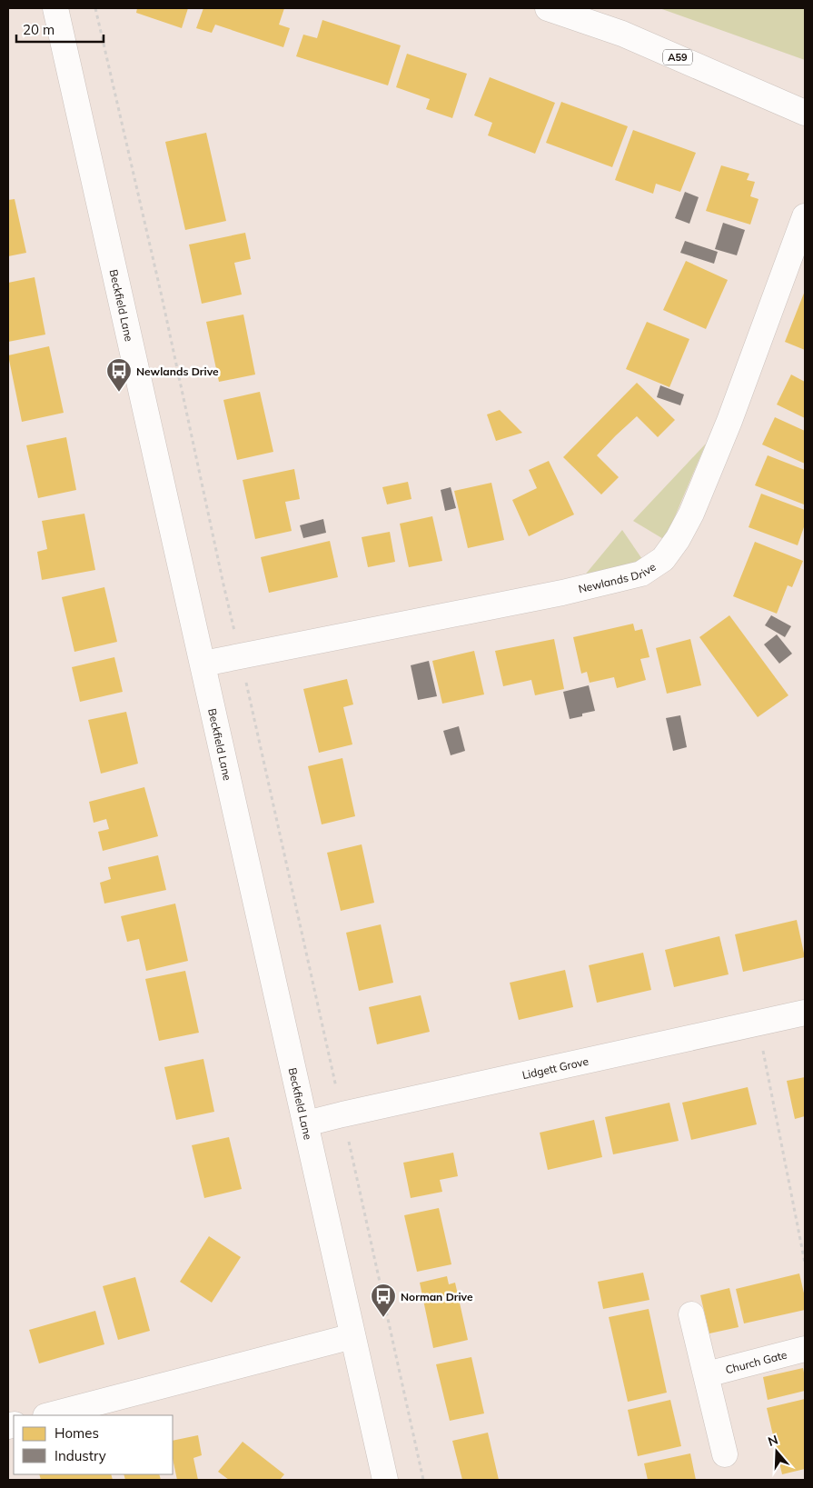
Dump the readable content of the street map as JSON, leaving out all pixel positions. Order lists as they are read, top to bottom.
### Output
{
  "streets": {
    "street": [
      "A59",
      "Beckfield Lane",
      "Newlands Drive",
      "Lidgett Grove",
      "Church Gate"
    ]
  },
  "crossings": [
    ["Beckfield Lane", "Newlands Drive"],
    ["Beckfield Lane", "Lidgett Grove"]
  ],
  "places": {
    "bus stop": ["Newlands Drive", "Norman Drive"]
  },
  "legend": ["Homes", "Industry"],
  "scale_bar": "20 m",
  "north": "top"
}
